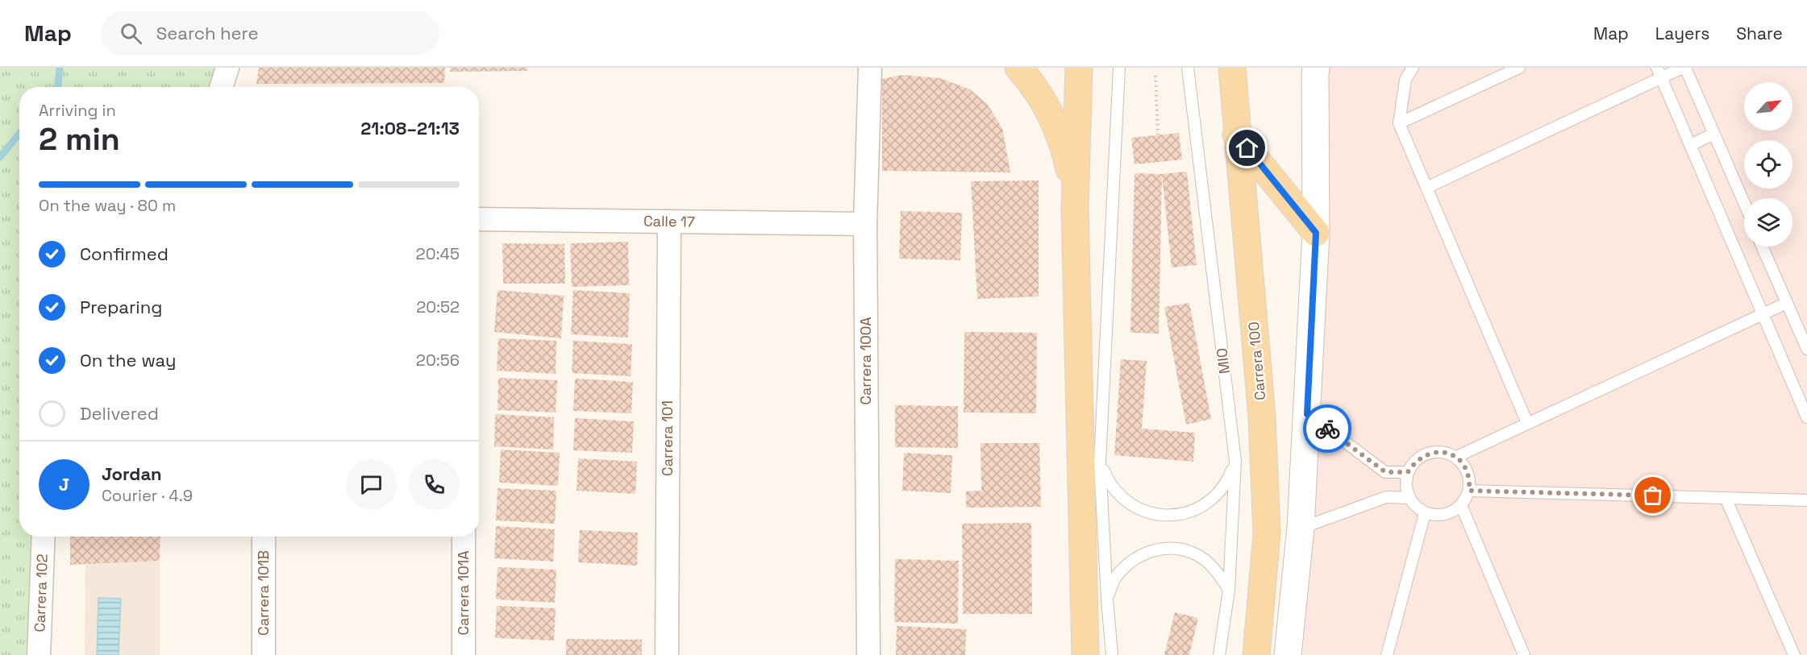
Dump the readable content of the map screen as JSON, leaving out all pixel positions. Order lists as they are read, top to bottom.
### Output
{
  "streets": {
    "main road": ["Carrera 100"],
    "street": [
      "Calle 17",
      "Carrera 100A",
      "Carrera 101",
      "Carrera 102",
      "Carrera 101B",
      "Carrera 101A"
    ],
    "lane": ["MIO"]
  },
  "crossings": [
    ["Calle 17", "Carrera 100A"],
    ["Calle 17", "Carrera 101"]
  ],
  "north": "top right",
  "page": {
    "header": "Map",
    "search": "Search here",
    "nav": ["Map", "Layers", "Share"],
    "heading": ["2 min", "Arriving in", "21:08–21:13"],
    "panel": ["Jordan", "Courier · 4.9"],
    "bar": "On the way · 80 m",
    "list": [
      ["Confirmed", "20:45"],
      ["Preparing", "20:52"],
      ["On the way", "20:56"],
      "Delivered"
    ],
    "round": "J"
  }
}
